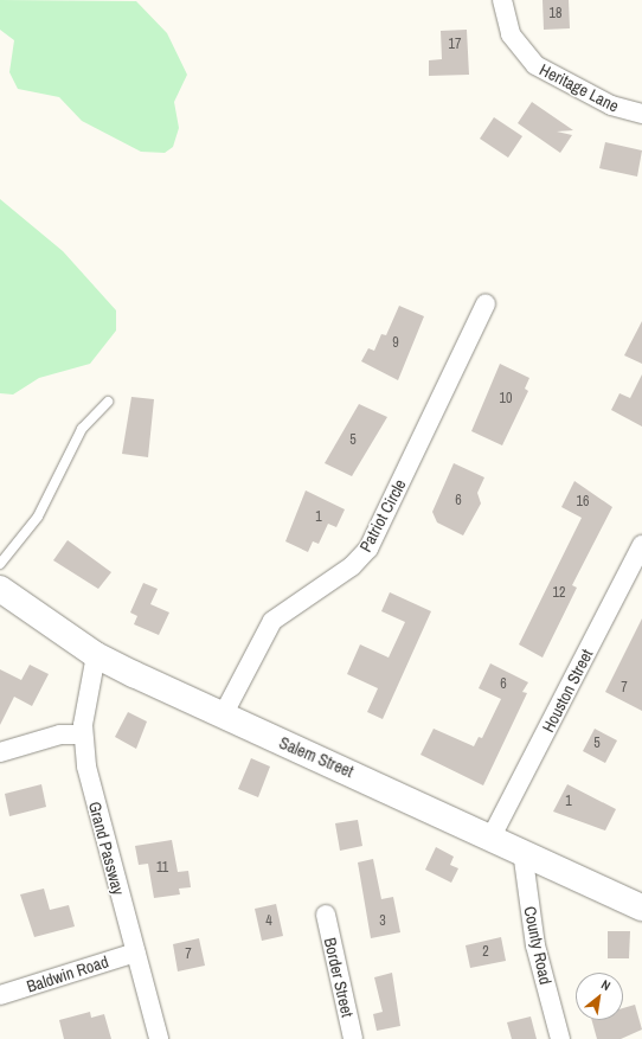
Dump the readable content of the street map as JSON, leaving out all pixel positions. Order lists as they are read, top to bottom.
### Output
{
  "streets": {
    "main road": ["Salem Street"],
    "street": [
      "Heritage Lane",
      "Patriot Circle",
      "Houston Street",
      "Grand Passway",
      "County Road",
      "Baldwin Road",
      "Border Street"
    ]
  },
  "crossings": [
    ["Patriot Circle", "Salem Street"],
    ["Houston Street", "Salem Street"],
    ["Salem Street", "Grand Passway"],
    ["Salem Street", "County Road"],
    ["Grand Passway", "Baldwin Road"]
  ],
  "house_numbers": [
    "18",
    "17",
    "9",
    "10",
    "5",
    "6",
    "16",
    "1",
    "12",
    "6",
    "7",
    "5",
    "1",
    "11",
    "4",
    "3",
    "2",
    "7"
  ],
  "north": "top right"
}
